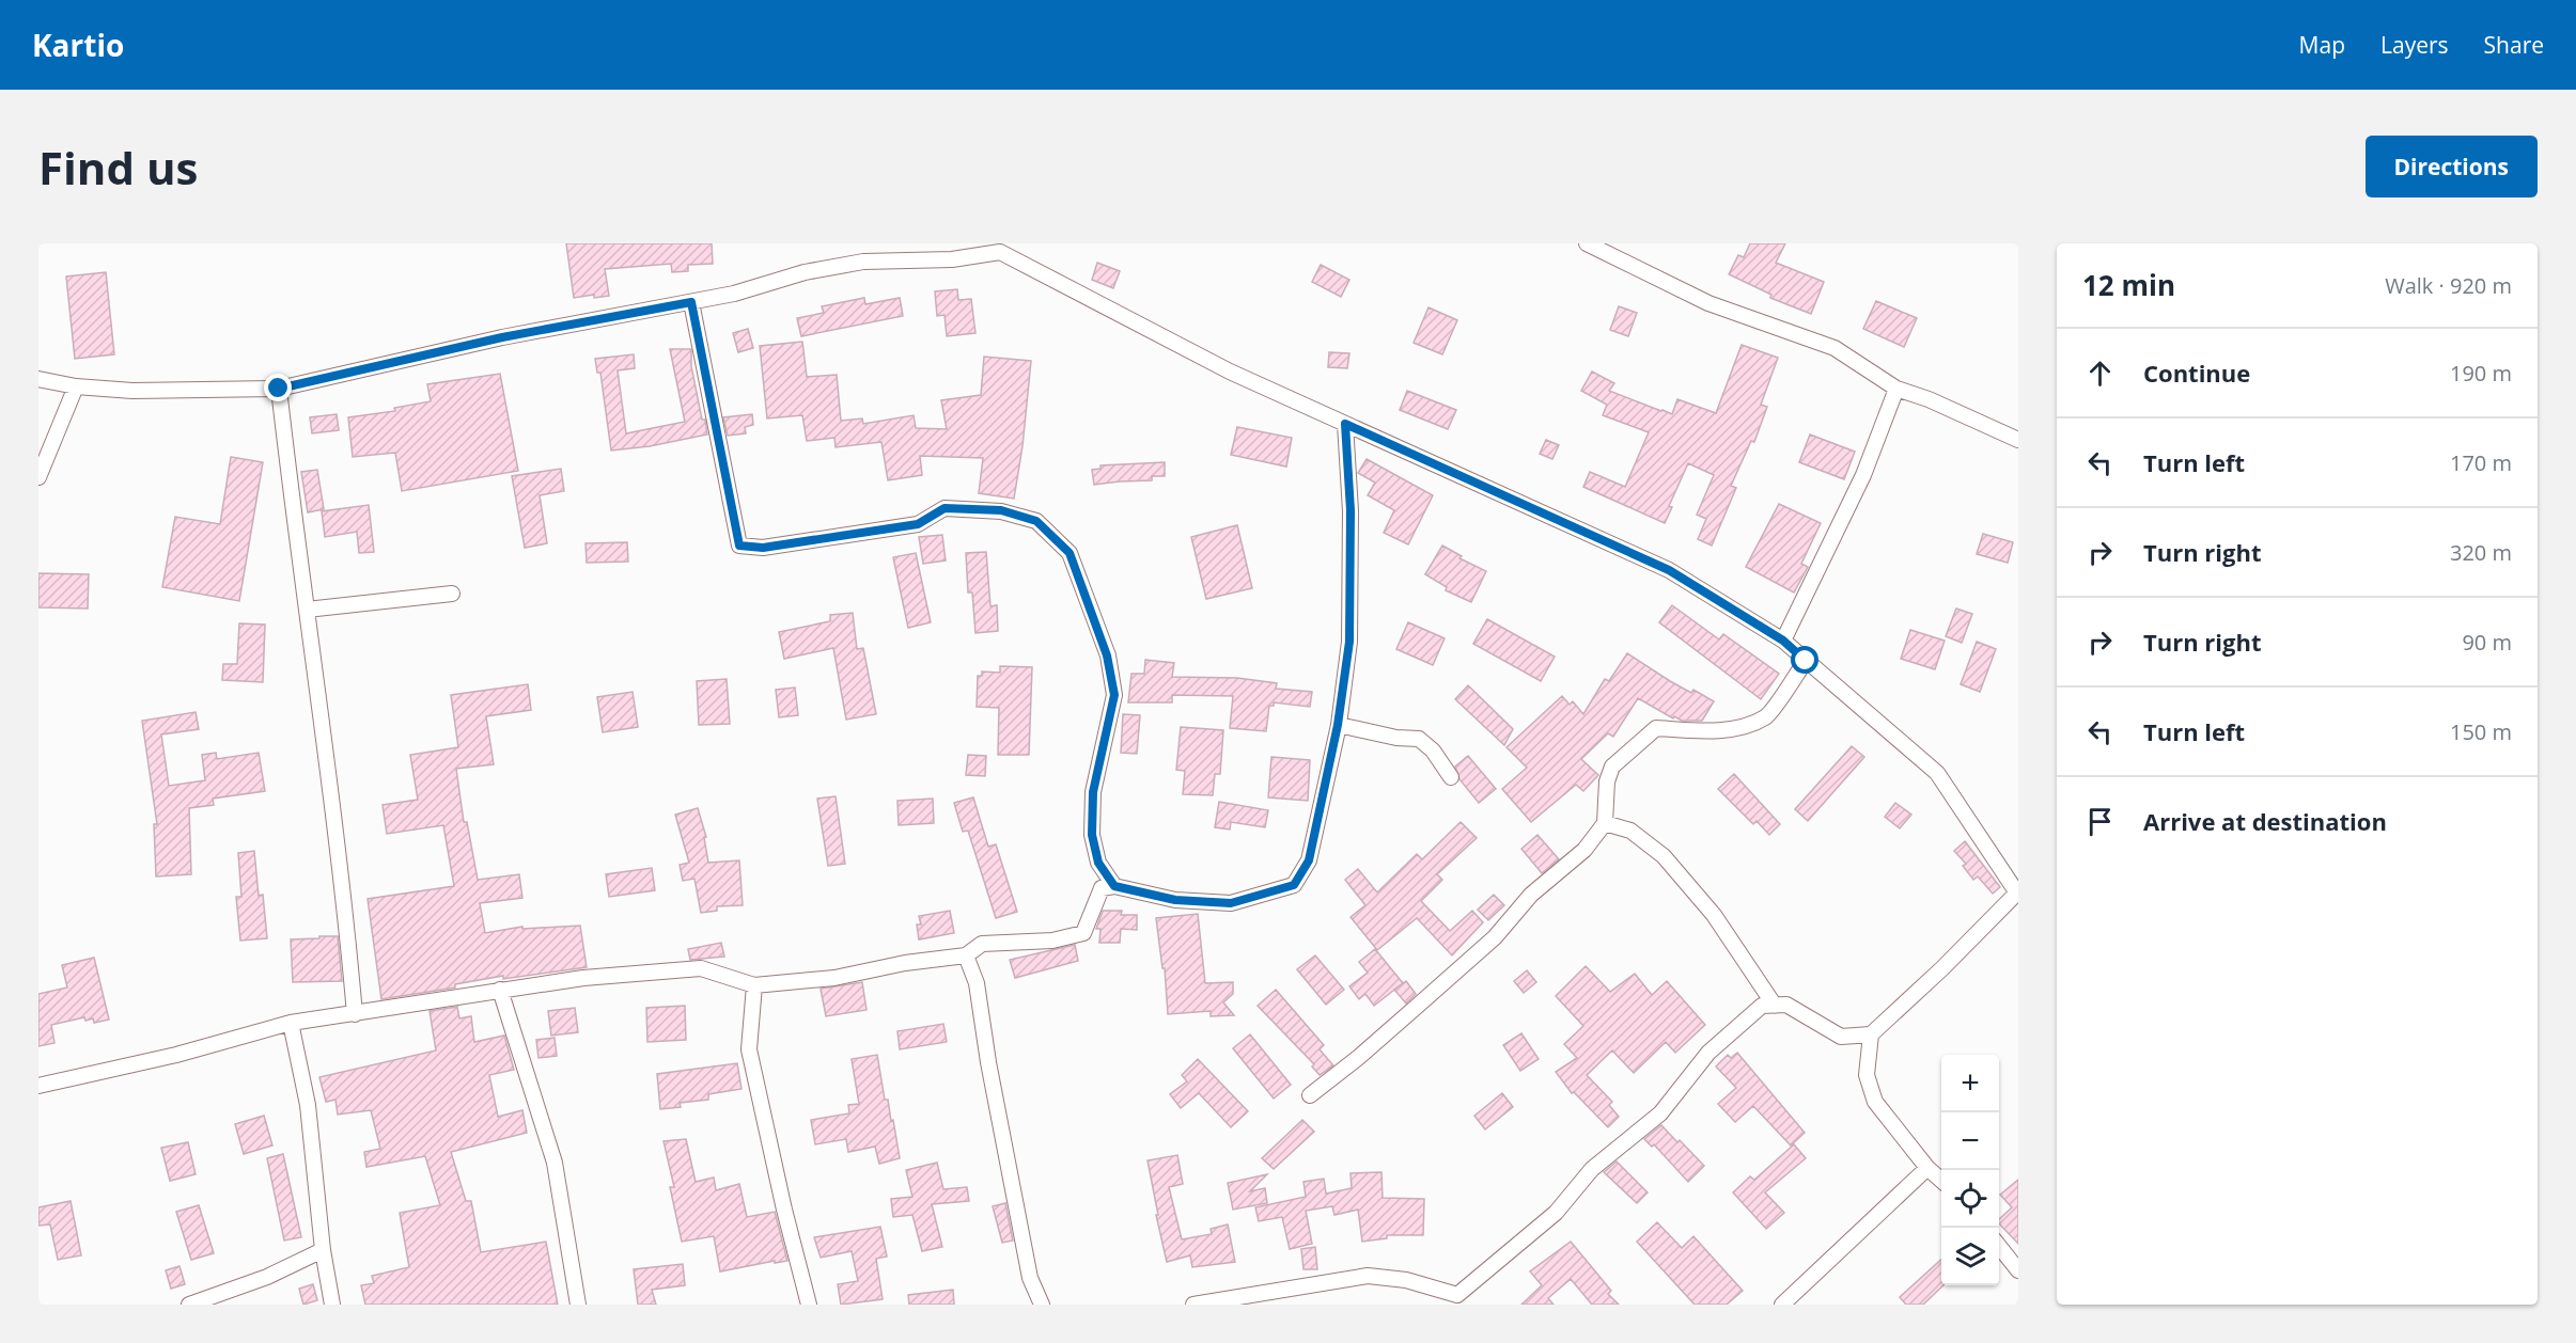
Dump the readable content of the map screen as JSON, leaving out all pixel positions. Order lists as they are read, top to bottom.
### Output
{
  "page": {
    "header": "Kartio",
    "nav": ["Map", "Layers", "Share"],
    "buttons": "Directions",
    "title": "Find us",
    "heading": ["12 min", "Walk · 920 m"],
    "list": [
      ["Continue", "190 m"],
      ["Turn left", "170 m"],
      ["Turn right", "320 m"],
      ["Turn right", "90 m"],
      ["Turn left", "150 m"],
      "Arrive at destination"
    ],
    "map_buttons": ["+", "−"]
  }
}
